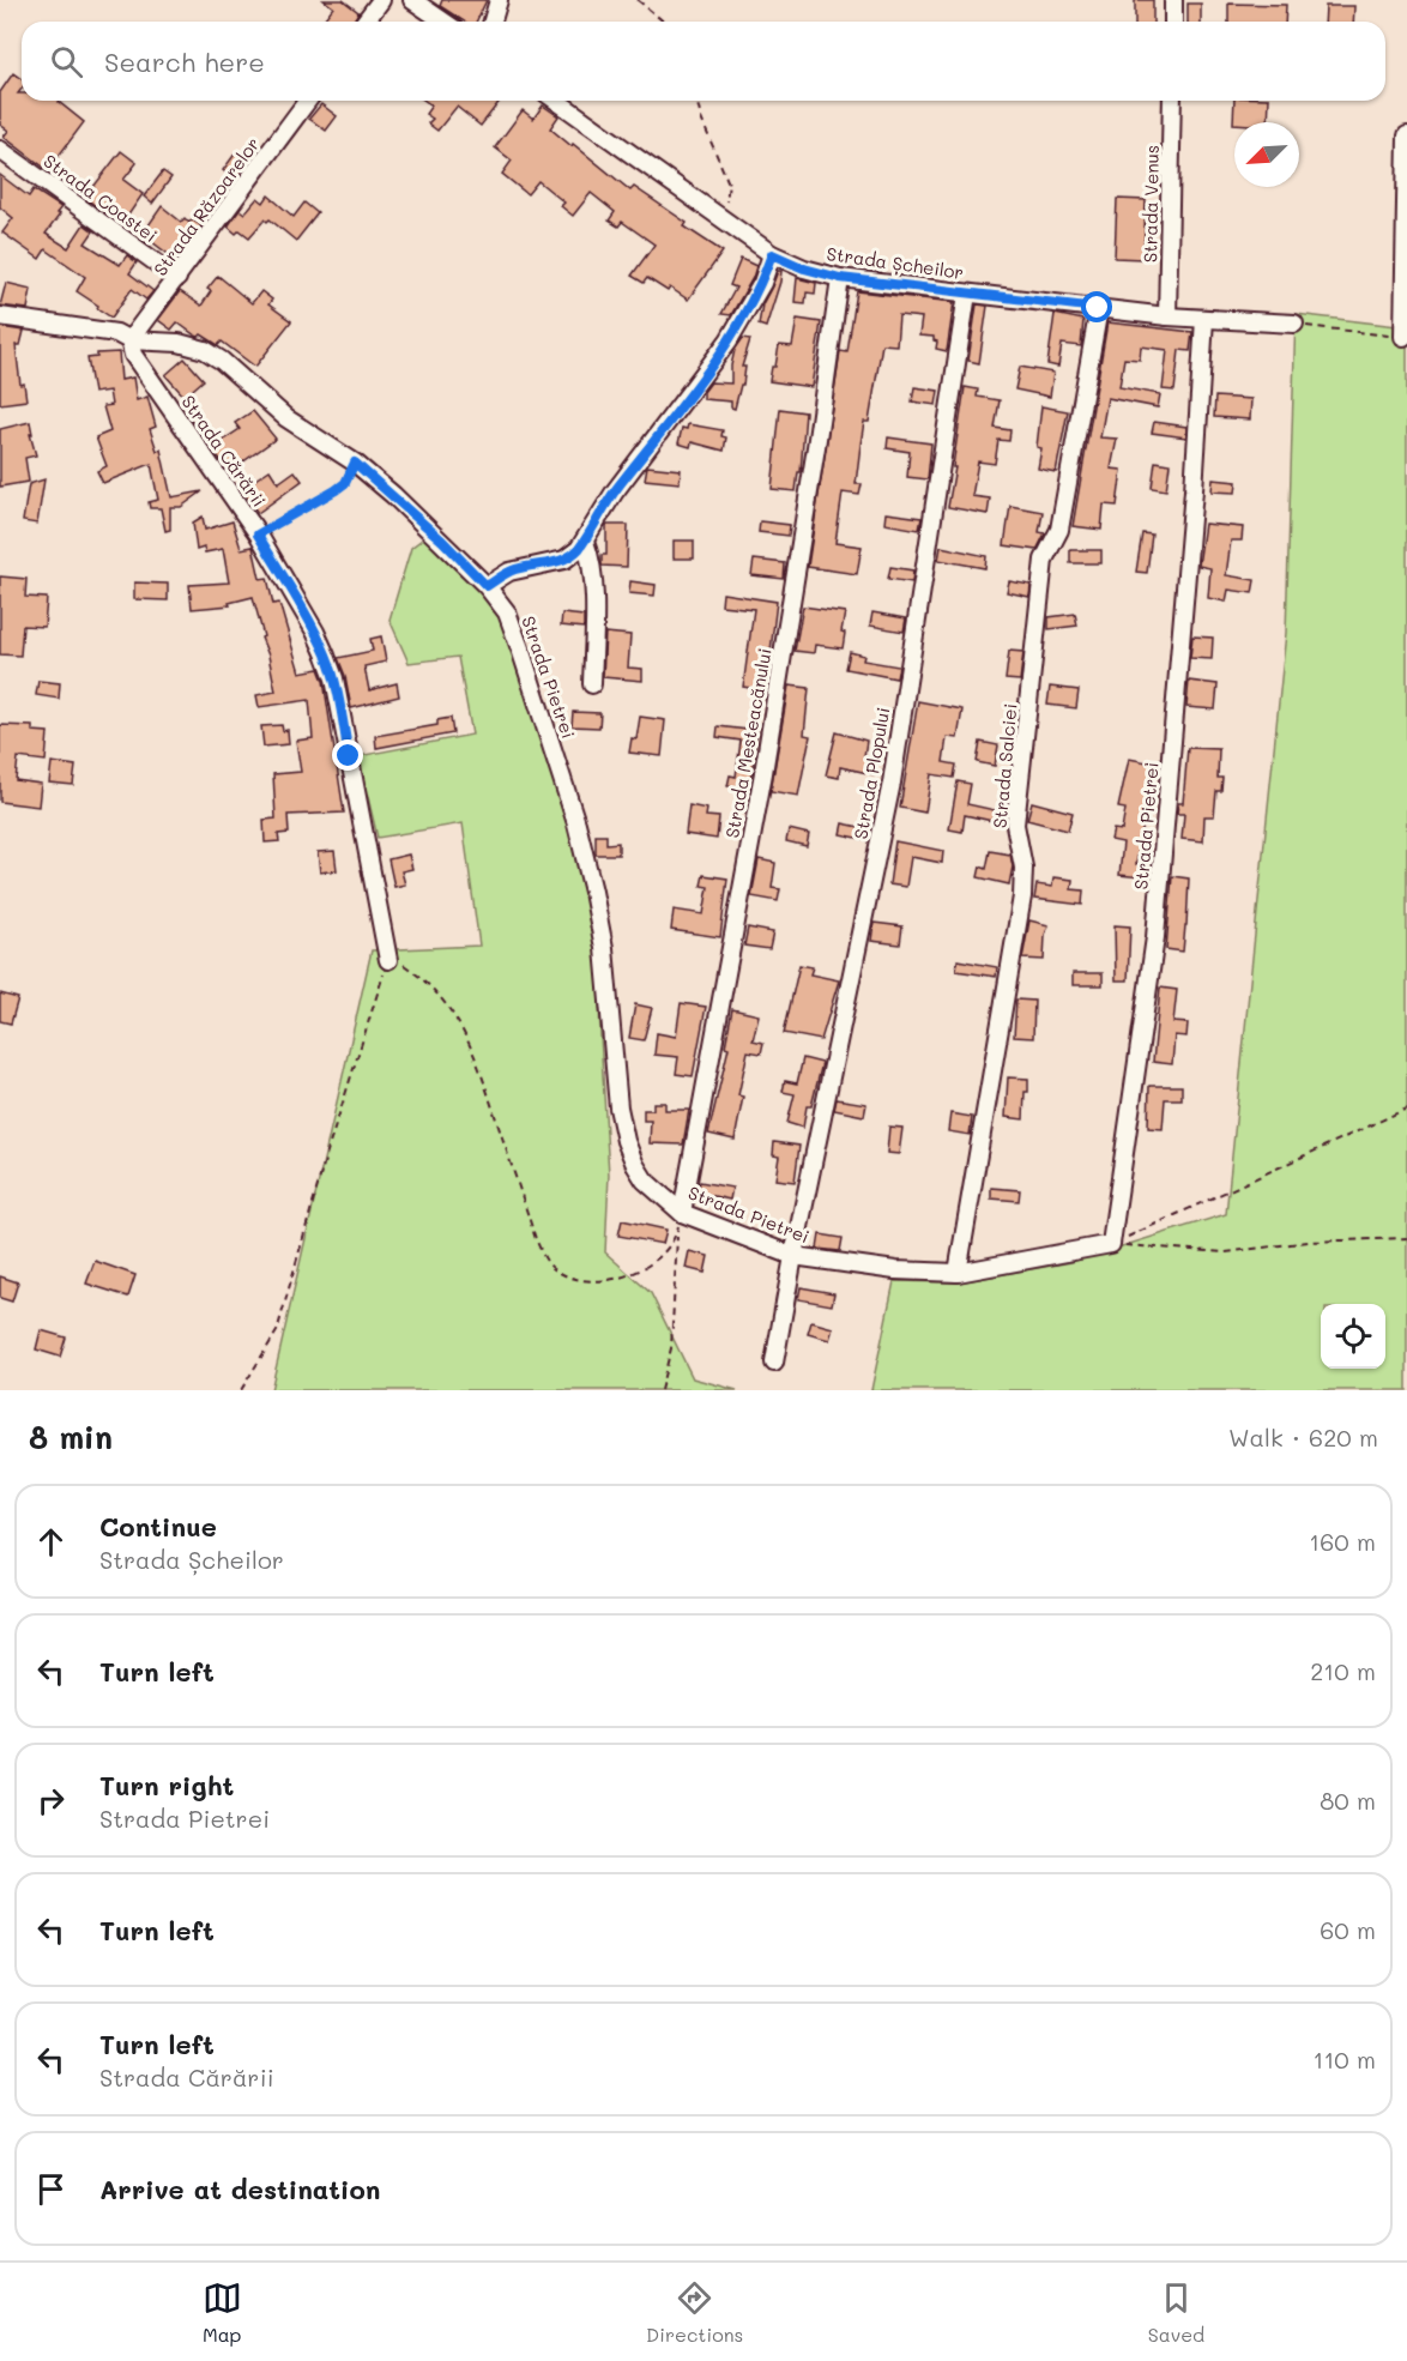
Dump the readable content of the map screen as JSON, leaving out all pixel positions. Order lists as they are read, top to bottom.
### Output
{
  "streets": {
    "street": [
      "Strada Coastei",
      "Strada Venus",
      "Strada Răzoarelor",
      "Strada Șcheilor",
      "Strada Cărării",
      "Strada Pietrei",
      "Strada Mesteacănului",
      "Strada Salciei",
      "Strada Plopului"
    ]
  },
  "crossings": [
    ["Strada Coastei", "Strada Răzoarelor"],
    ["Strada Venus", "Strada Șcheilor"],
    ["Strada Răzoarelor", "Strada Cărării"],
    ["Strada Răzoarelor", "Strada Pietrei"],
    ["Strada Șcheilor", "Strada Pietrei"],
    ["Strada Șcheilor", "Strada Mesteacănului"],
    ["Strada Șcheilor", "Strada Salciei"],
    ["Strada Șcheilor", "Strada Plopului"],
    ["Strada Cărării", "Strada Pietrei"],
    ["Strada Pietrei", "Strada Mesteacănului"],
    ["Strada Pietrei", "Strada Salciei"],
    ["Strada Pietrei", "Strada Plopului"]
  ],
  "north": "bottom left",
  "page": {
    "search": "Search here",
    "heading": ["8 min", "Walk · 620 m"],
    "list": [
      ["Continue", "Strada Șcheilor", "160 m"],
      ["Turn left", "210 m"],
      ["Turn right", "Strada Pietrei", "80 m"],
      ["Turn left", "60 m"],
      ["Turn left", "Strada Cărării", "110 m"],
      "Arrive at destination"
    ],
    "nav": ["Map", "Directions", "Saved"]
  }
}
